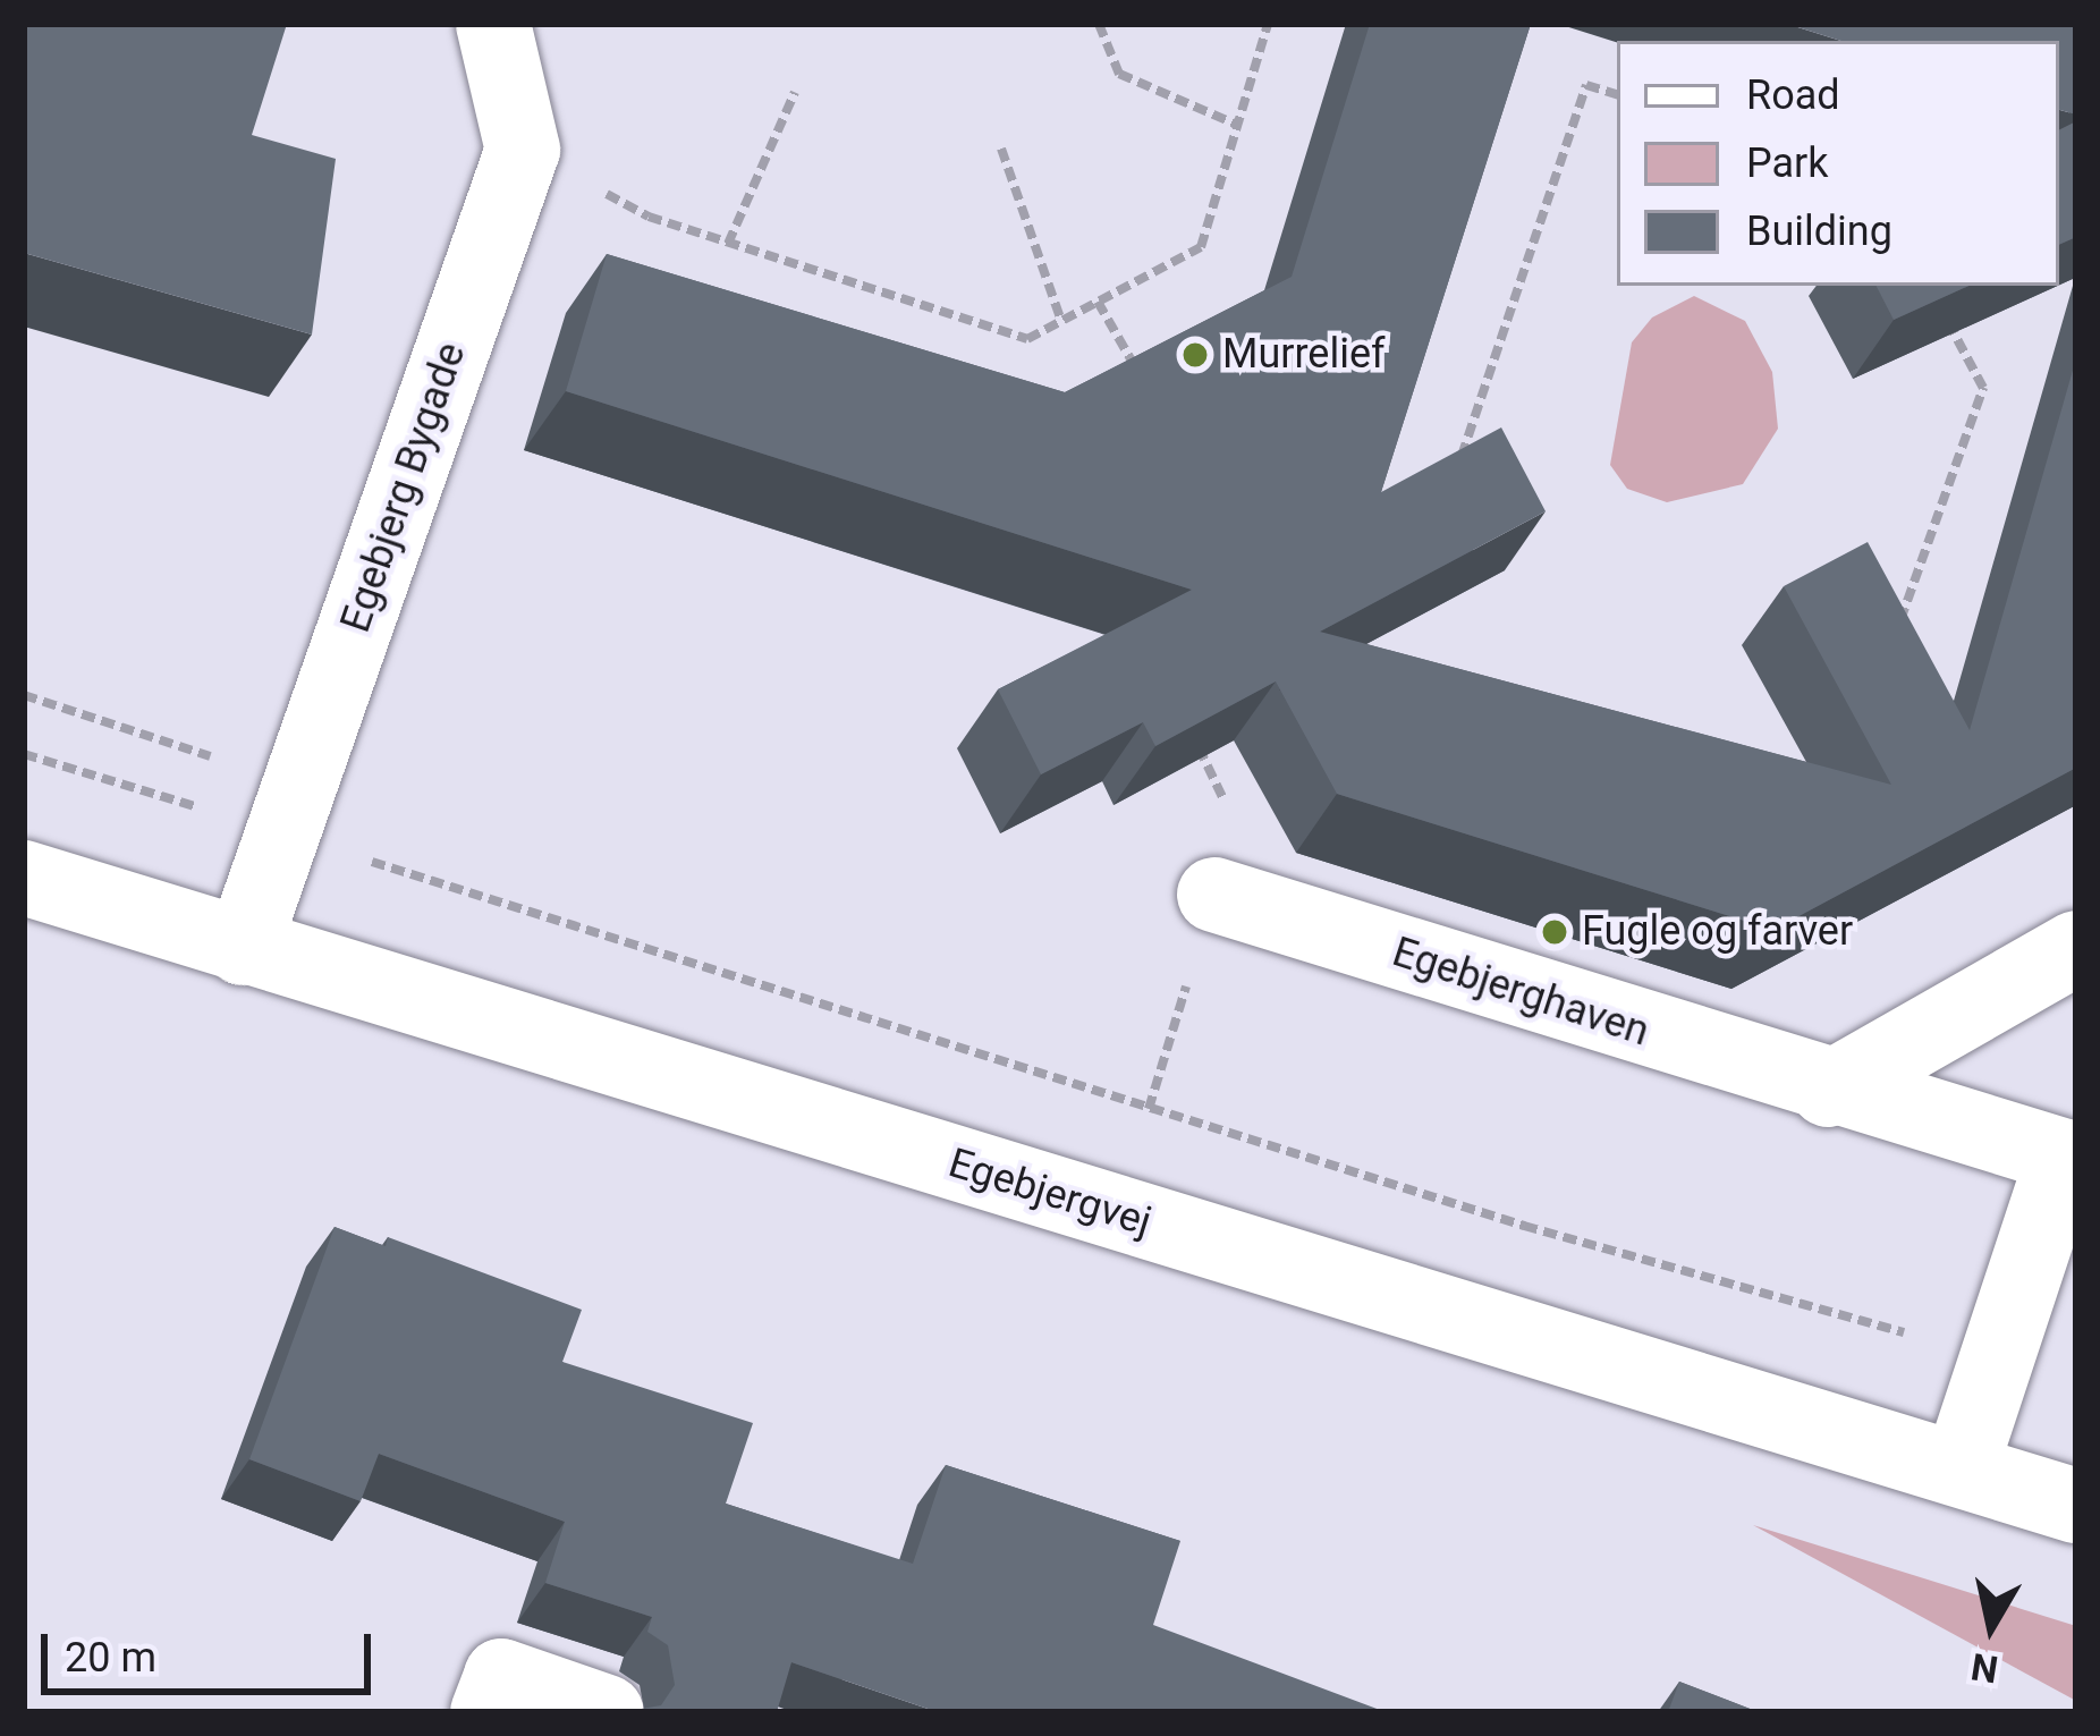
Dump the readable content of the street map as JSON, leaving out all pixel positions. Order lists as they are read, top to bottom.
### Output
{
  "streets": {
    "street": ["Egebjerg Bygade", "Egebjerghaven", "Egebjergvej"]
  },
  "crossings": [
    ["Egebjerg Bygade", "Egebjergvej"],
    ["Egebjerghaven", "Egebjergvej"]
  ],
  "places": ["Murrelief", "Fugle og farver"],
  "legend": ["Road", "Park", "Building"],
  "scale_bar": "20 m",
  "north": "bottom"
}
